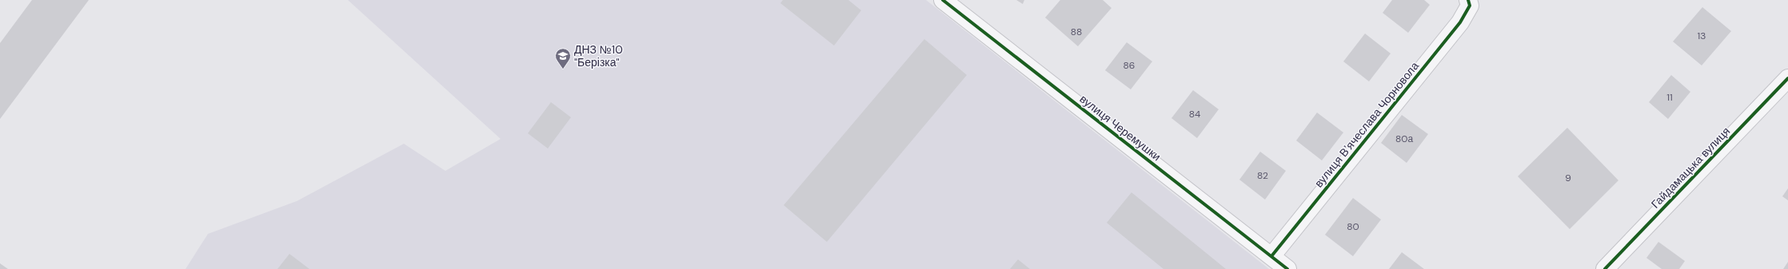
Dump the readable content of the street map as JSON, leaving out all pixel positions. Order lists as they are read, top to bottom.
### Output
{
  "streets": {
    "street": ["вулиця Вʼячеслава Чорновола", "вулиця Черемушки", "Гайдамацька вулиця"]
  },
  "crossings": [
    ["вулиця Вʼячеслава Чорновола", "вулиця Черемушки"]
  ],
  "places": {
    "school or university": ["ДНЗ №10 \"Берізка\""]
  },
  "house_numbers": [
    "88",
    "13",
    "86",
    "11",
    "84",
    "80а",
    "82",
    "9",
    "80"
  ]
}
